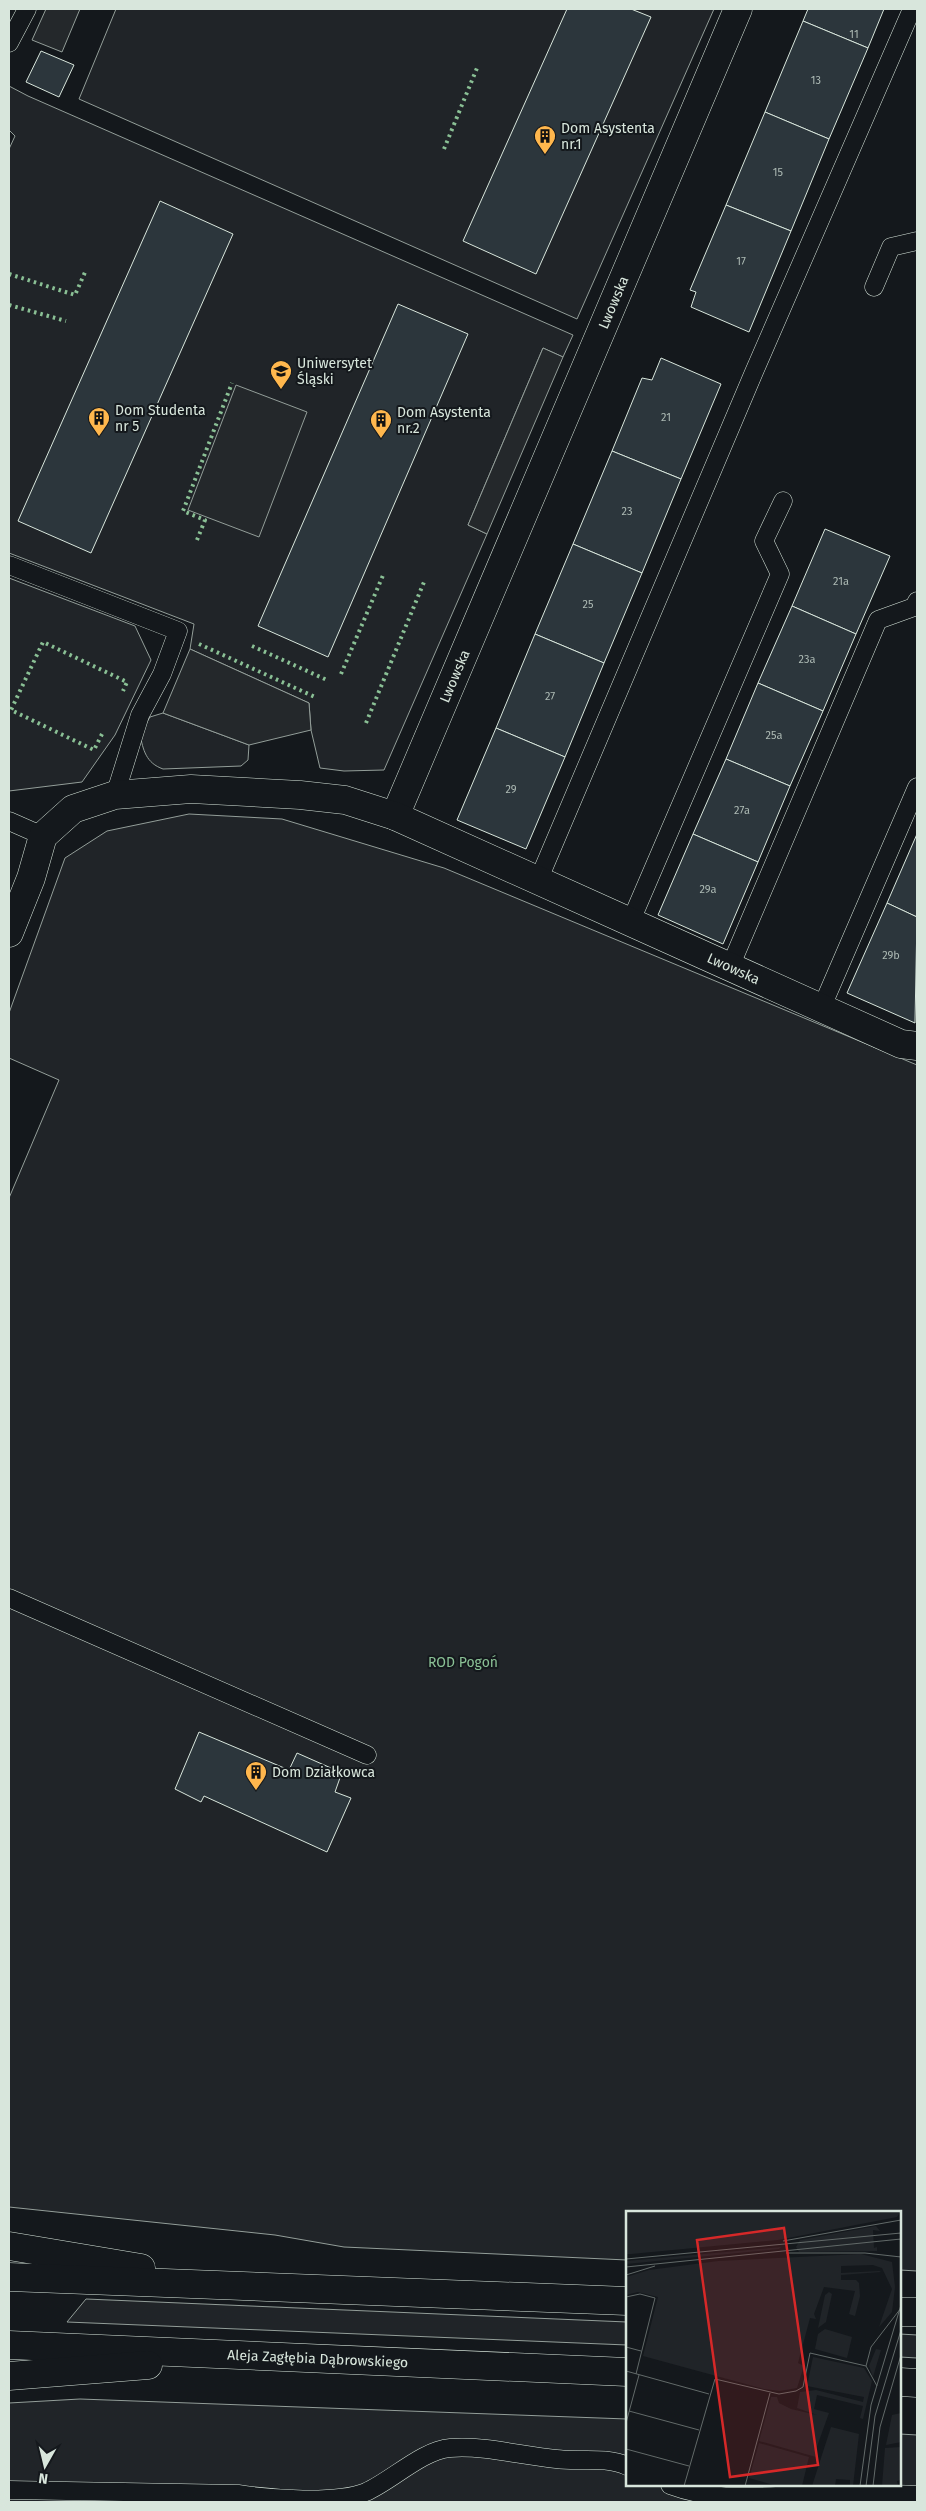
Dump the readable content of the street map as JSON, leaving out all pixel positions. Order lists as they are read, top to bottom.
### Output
{
  "streets": {
    "street": ["Lwowska", "Aleja Zagłębia Dąbrowskiego"]
  },
  "parks": ["ROD Pogoń"],
  "places": {
    "building": [
      "Dom Asystenta nr.1",
      "Dom Studenta nr 5",
      "Dom Asystenta nr.2",
      "Dom Działkowca"
    ],
    "school or university": ["Uniwersytet Śląski"]
  },
  "house_numbers": [
    "11",
    "13",
    "15",
    "17",
    "21",
    "23",
    "21a",
    "25",
    "23a",
    "27",
    "25a",
    "29",
    "27a",
    "29a",
    "29b"
  ],
  "north": "bottom"
}
